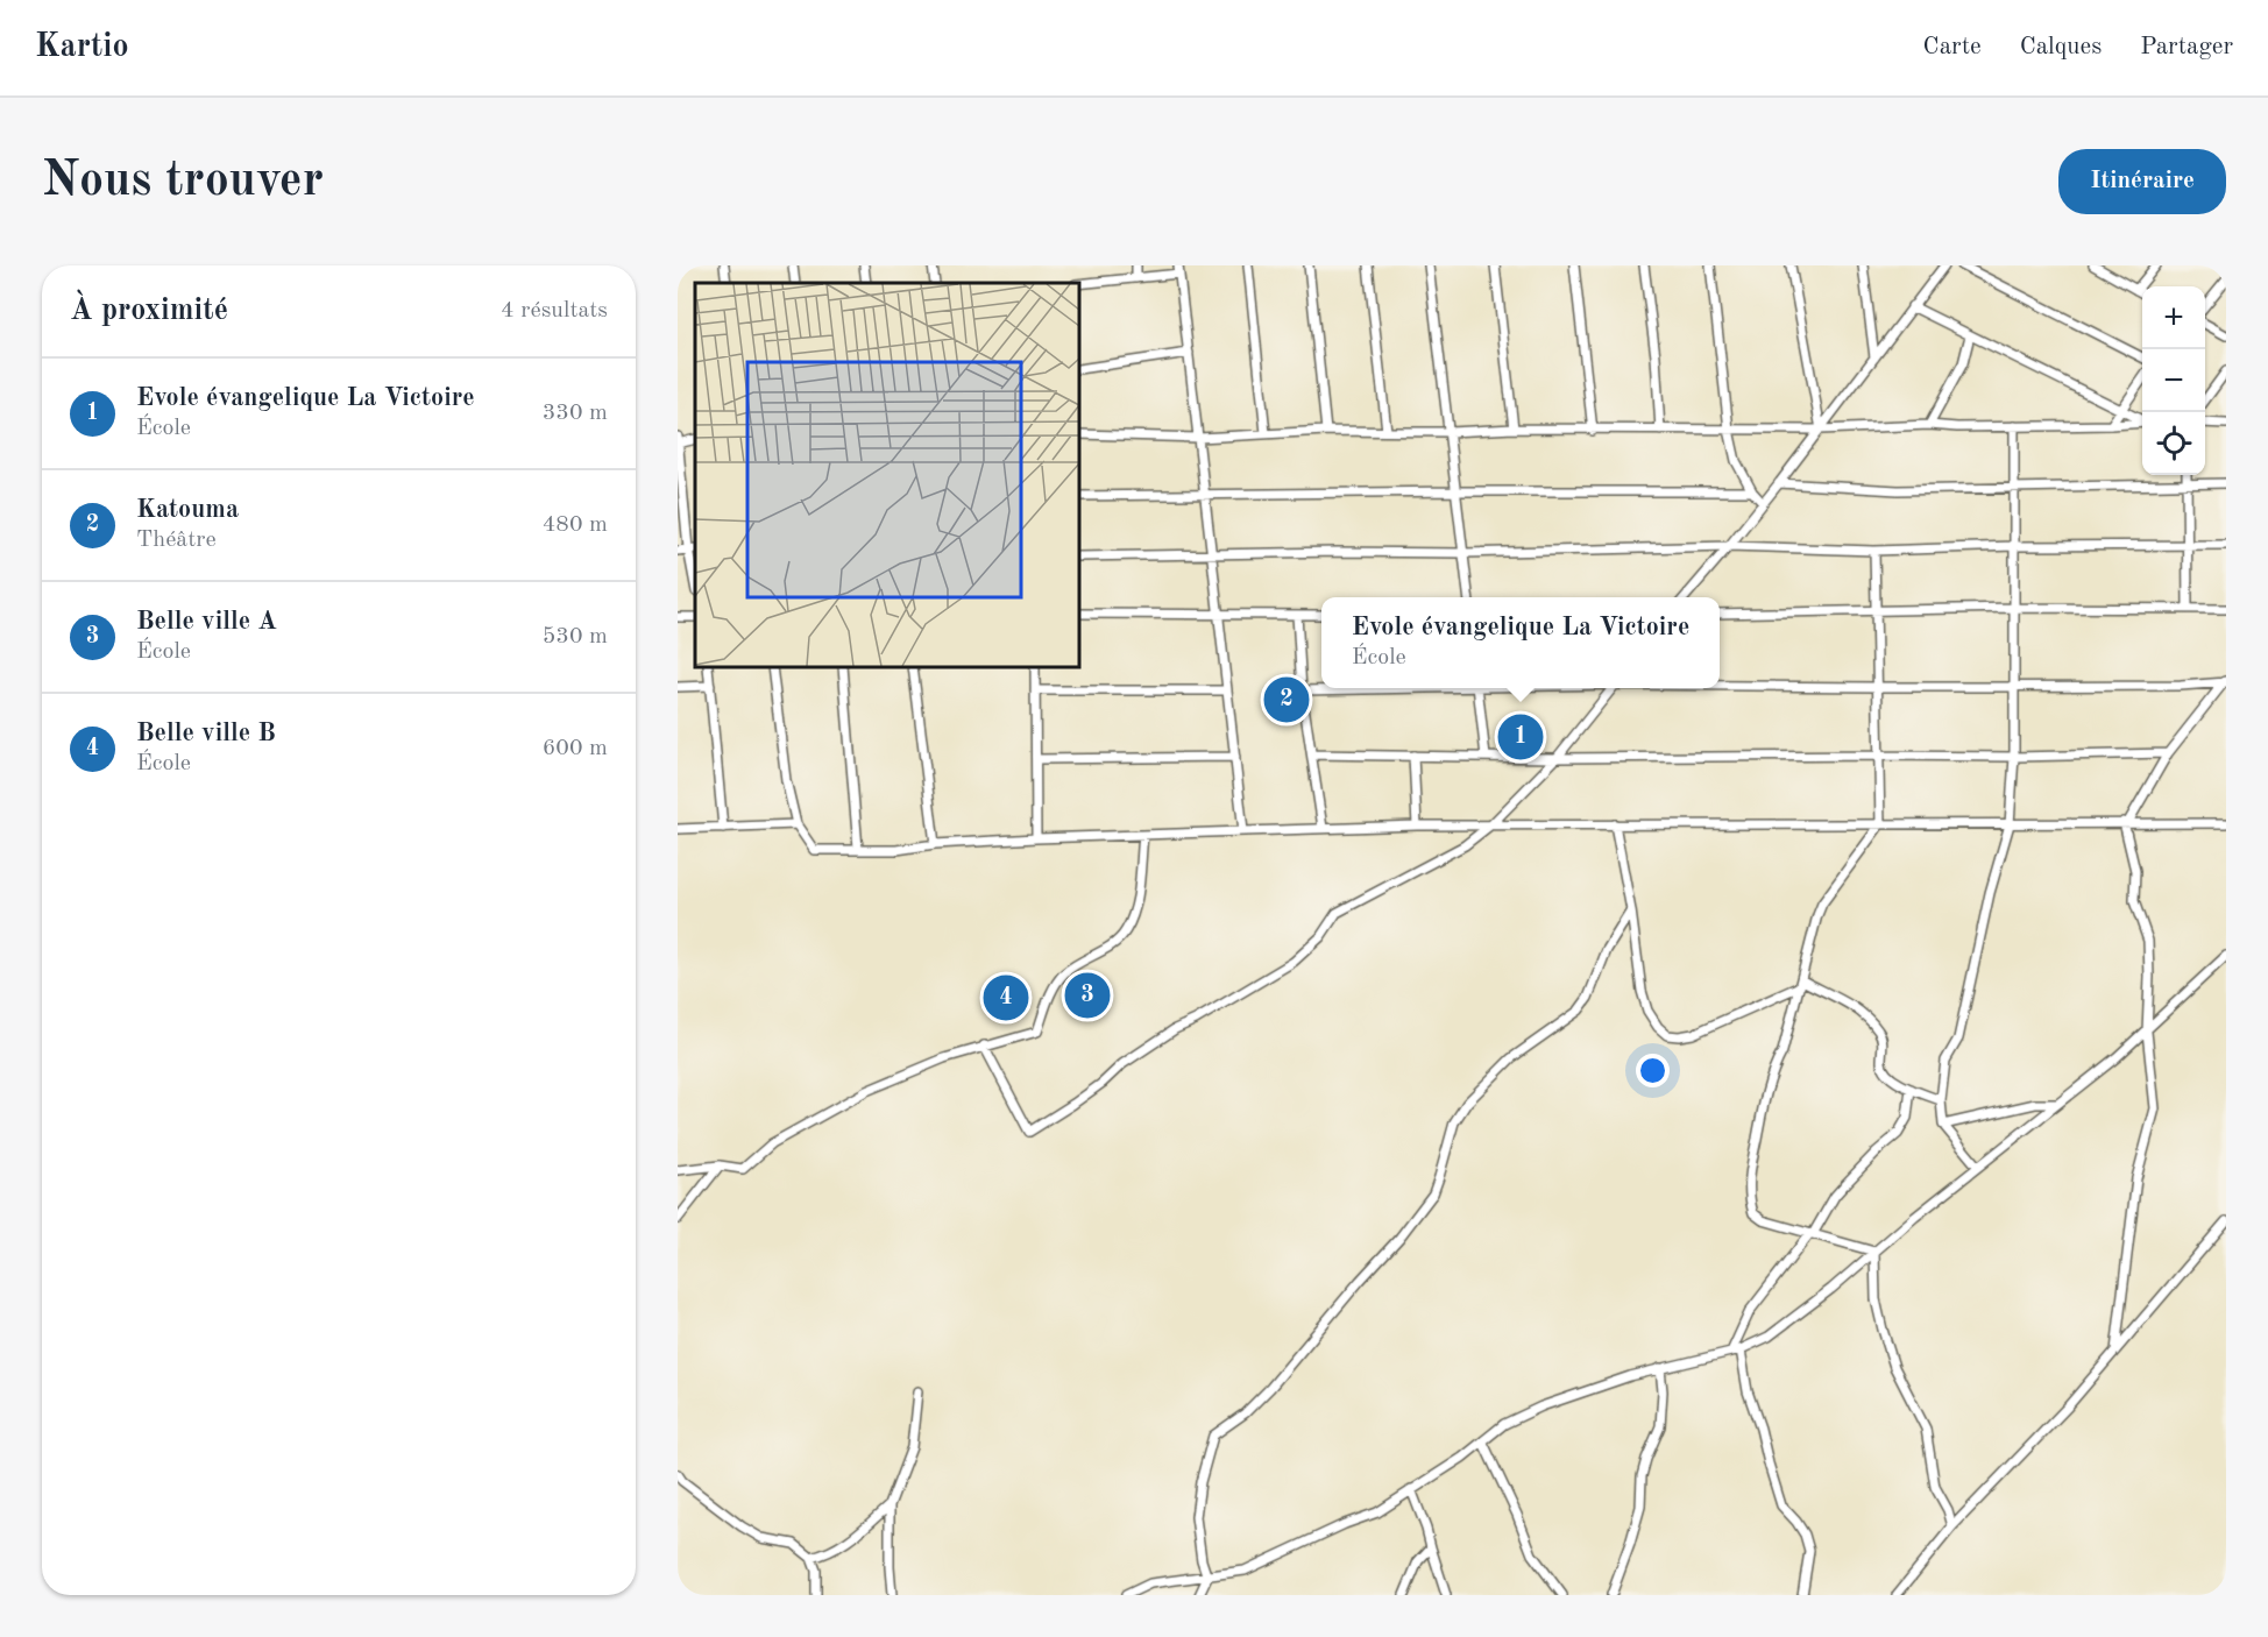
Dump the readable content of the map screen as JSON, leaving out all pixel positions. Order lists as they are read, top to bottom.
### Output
{
  "page": {
    "header": "Kartio",
    "nav": ["Carte", "Calques", "Partager"],
    "buttons": "Itinéraire",
    "title": "Nous trouver",
    "heading": ["À proximité", "4 résultats"],
    "map_buttons": ["+", "−"],
    "list": [
      {
        "mark": "1",
        "name": "Evole évangelique La Victoire",
        "note": "École",
        "value": "330 m"
      },
      {
        "mark": "2",
        "name": "Katouma",
        "note": "Théâtre",
        "value": "480 m"
      },
      {
        "mark": "3",
        "name": "Belle ville A",
        "note": "École",
        "value": "530 m"
      },
      {
        "mark": "4",
        "name": "Belle ville B",
        "note": "École",
        "value": "600 m"
      }
    ],
    "popup": ["Evole évangelique La Victoire", "École"],
    "pins": [
      "2",
      "1",
      "3",
      "4"
    ]
  }
}
